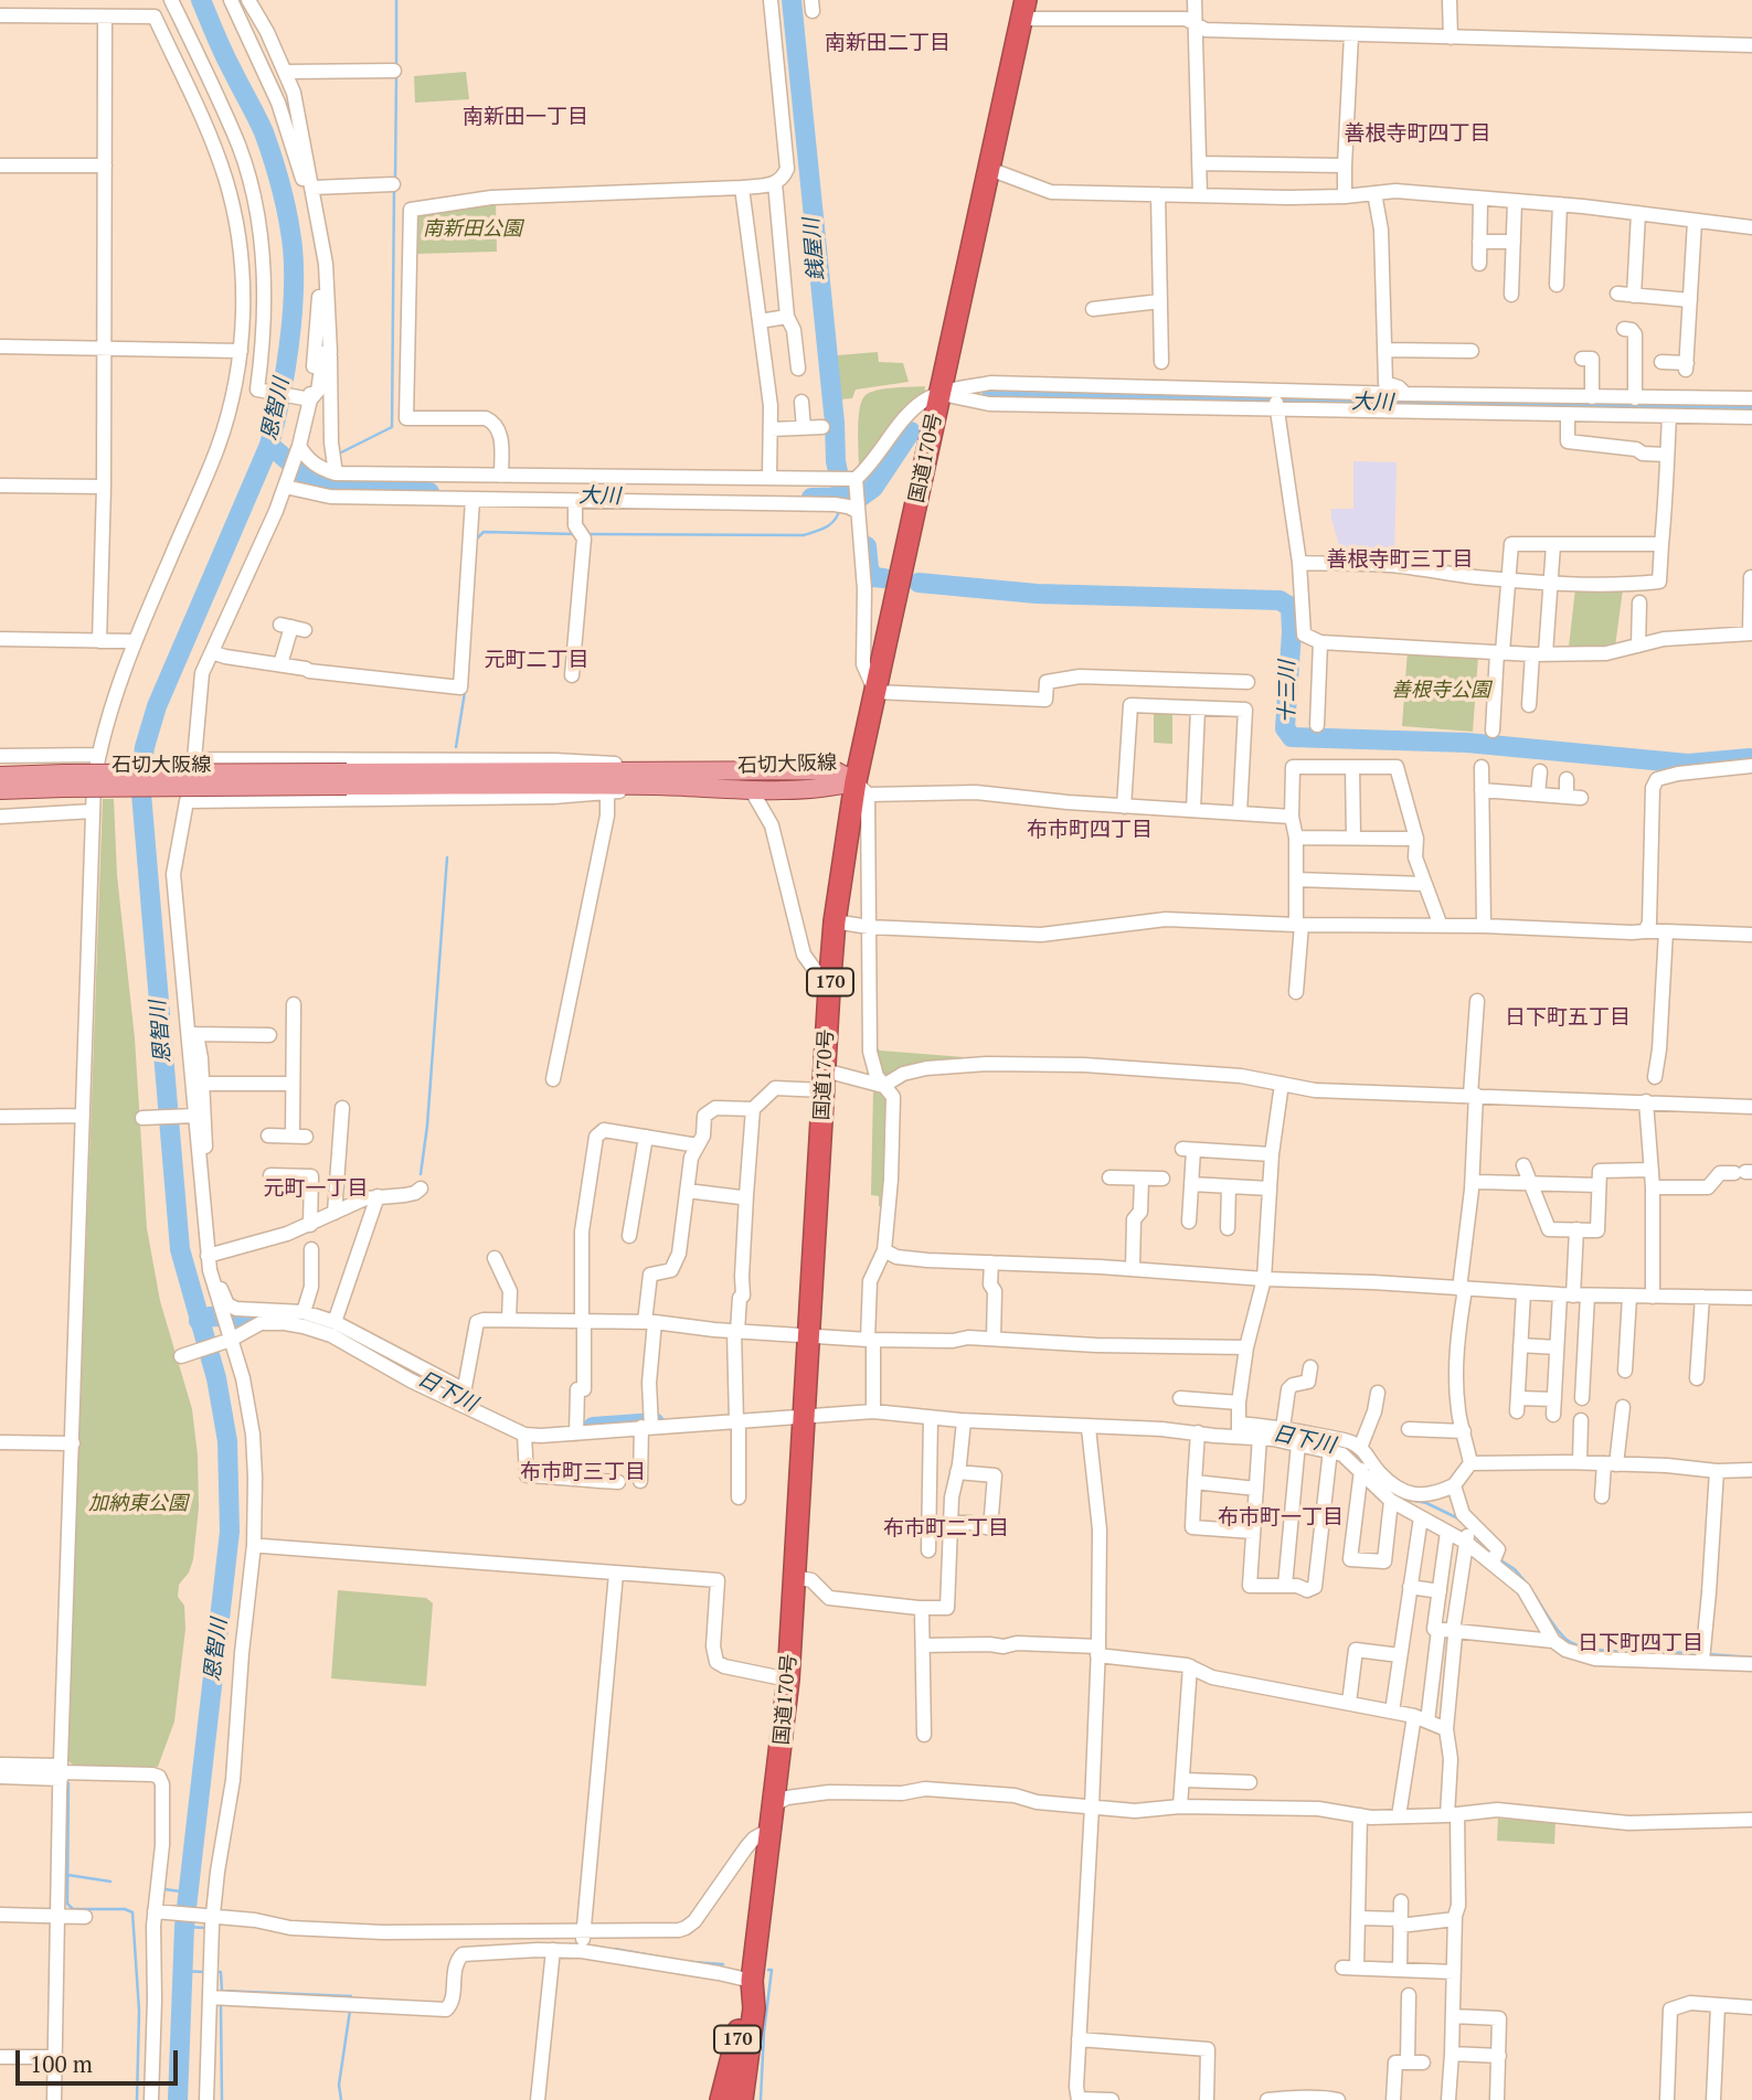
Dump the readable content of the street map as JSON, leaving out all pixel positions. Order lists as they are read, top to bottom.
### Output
{
  "streets": {
    "highway": ["国道170号", "170"],
    "main road": ["石切大阪線"]
  },
  "crossings": [
    ["国道170号", "石切大阪線"]
  ],
  "districts": [
    "南新田二丁目",
    "南新田一丁目",
    "善根寺町四丁目",
    "善根寺町三丁目",
    "元町二丁目",
    "布市町四丁目",
    "日下町五丁目",
    "元町一丁目",
    "布市町三丁目",
    "布市町一丁目",
    "布市町二丁目",
    "日下町四丁目"
  ],
  "water": [
    "銭屋川",
    "大川",
    "恩智川",
    "十三川",
    "日下川"
  ],
  "parks": ["南新田公園", "善根寺公園", "加納東公園"],
  "scale_bar": "100 m"
}
